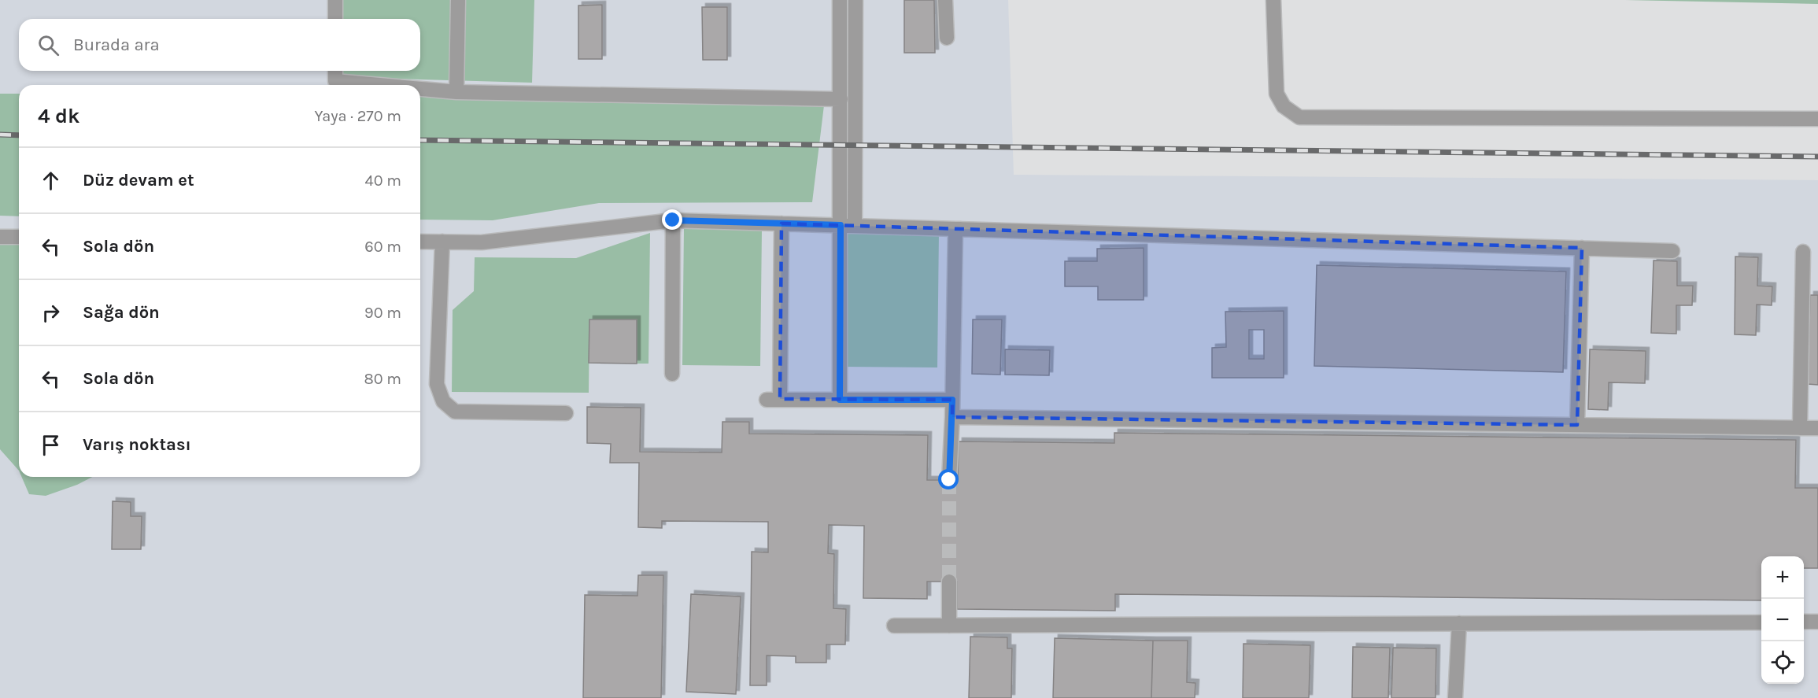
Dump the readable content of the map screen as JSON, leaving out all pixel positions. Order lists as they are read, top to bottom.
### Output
{
  "page": {
    "search": "Burada ara",
    "heading": ["4 dk", "Yaya · 270 m"],
    "list": [
      ["Düz devam et", "40 m"],
      ["Sola dön", "60 m"],
      ["Sağa dön", "90 m"],
      ["Sola dön", "80 m"],
      "Varış noktası"
    ],
    "map_buttons": ["+", "−"]
  }
}
